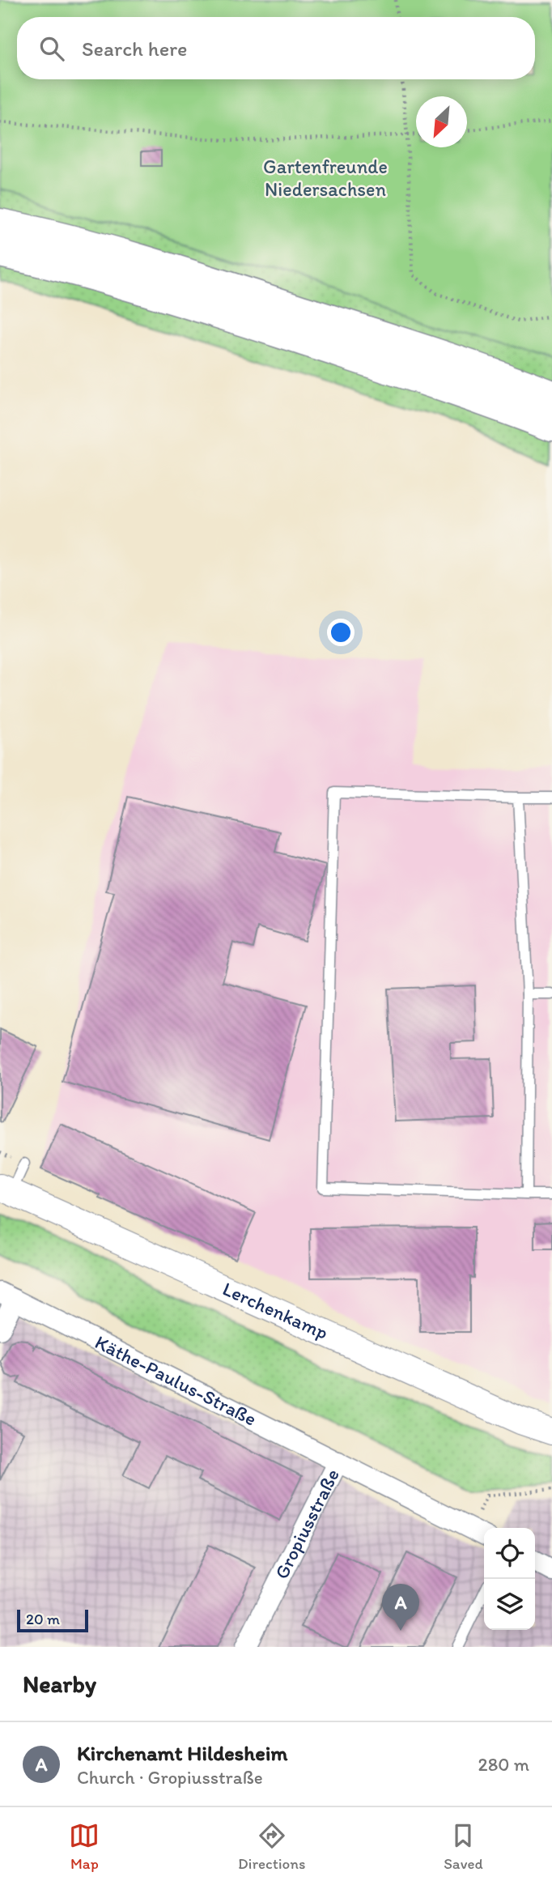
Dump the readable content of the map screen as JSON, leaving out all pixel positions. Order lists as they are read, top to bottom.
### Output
{
  "streets": {
    "street": ["Lerchenkamp", "Käthe-Paulus-Straße", "Gropiusstraße"]
  },
  "crossings": [
    ["Käthe-Paulus-Straße", "Gropiusstraße"]
  ],
  "parks": ["Gartenfreunde Niedersachsen"],
  "scale_bar": "20 m",
  "north": "bottom left",
  "page": {
    "search": "Search here",
    "pins": "A",
    "scale": "20 m",
    "heading": "Nearby",
    "list": [
      {
        "mark": "A",
        "name": "Kirchenamt Hildesheim",
        "note": "Church · Gropiusstraße",
        "value": "280 m"
      }
    ],
    "nav": ["Map", "Directions", "Saved"]
  }
}
